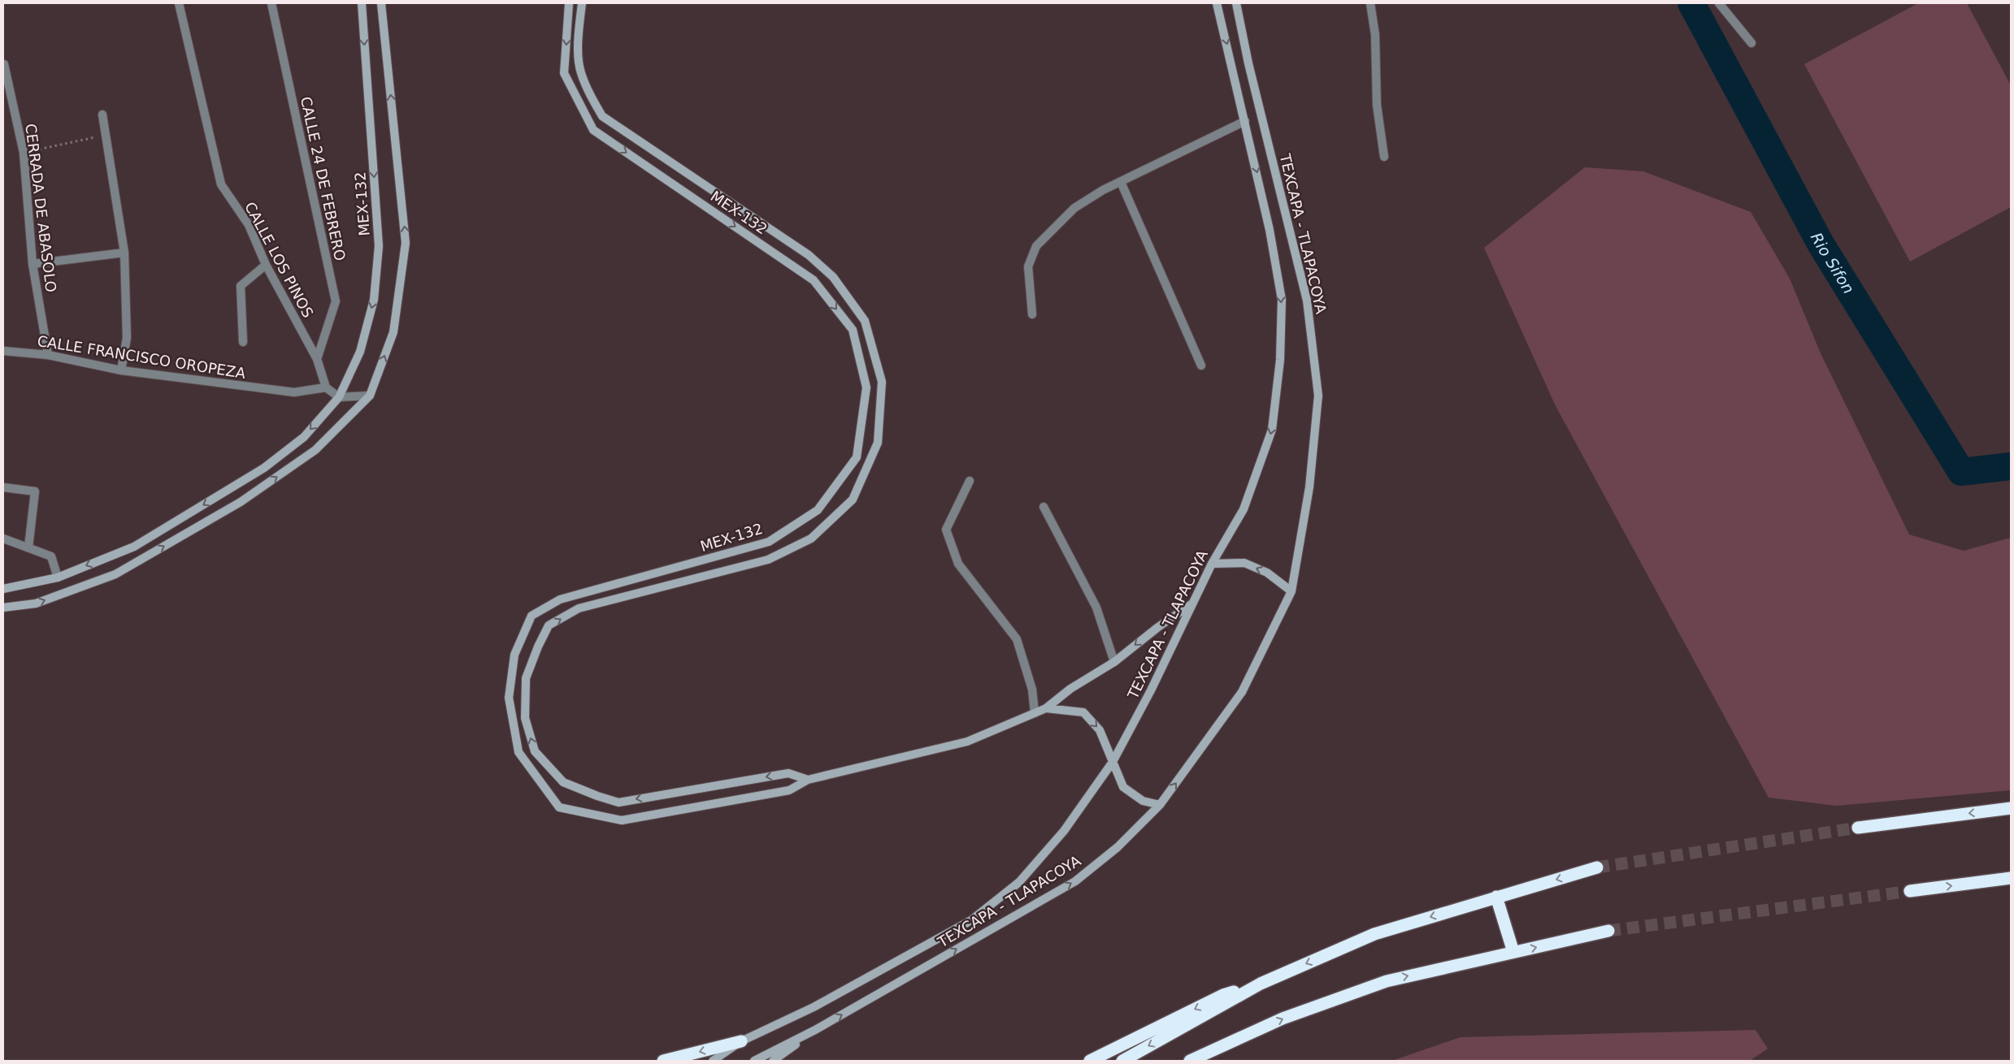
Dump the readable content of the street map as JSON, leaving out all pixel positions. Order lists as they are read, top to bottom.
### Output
{
  "streets": {
    "main road": ["MEX-132", "TEXCAPA - TLAPACOYA"],
    "street": [
      "CALLE 24 DE FEBRERO",
      "CERRADA DE ABASOLO",
      "CALLE LOS PINOS",
      "CALLE FRANCISCO OROPEZA"
    ]
  },
  "crossings": [
    ["CALLE 24 DE FEBRERO", "CALLE LOS PINOS"],
    ["MEX-132", "TEXCAPA - TLAPACOYA"],
    ["CERRADA DE ABASOLO", "CALLE FRANCISCO OROPEZA"],
    ["CALLE LOS PINOS", "CALLE FRANCISCO OROPEZA"]
  ],
  "water": ["Rio Sifon"]
}
